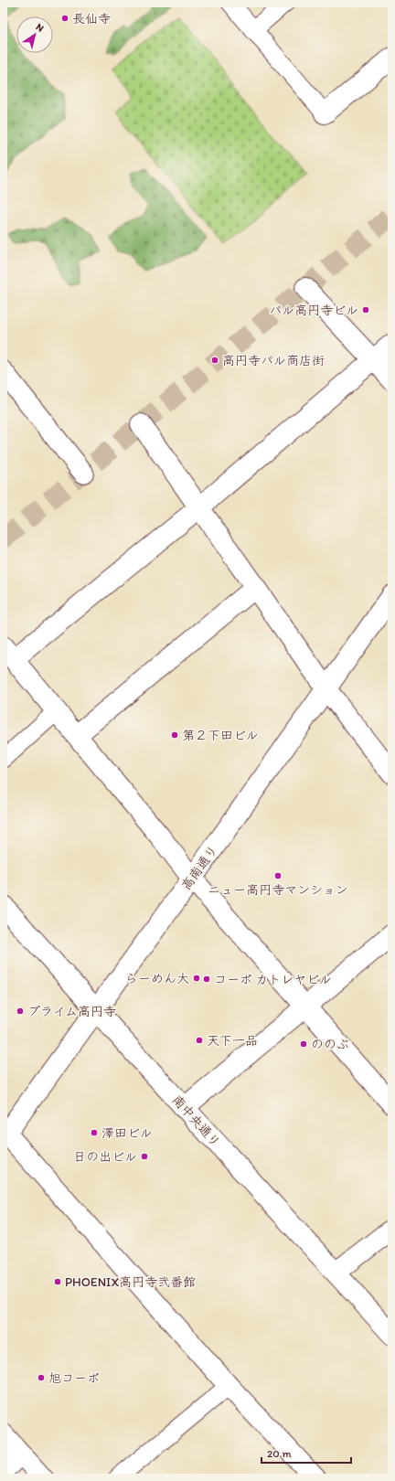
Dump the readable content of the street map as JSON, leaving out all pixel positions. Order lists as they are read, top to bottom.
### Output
{
  "streets": {
    "street": ["高南通り", "南中央通り"]
  },
  "crossings": [
    ["高南通り", "南中央通り"]
  ],
  "places": [
    "長仙寺",
    "パル高円寺ビル",
    "高円寺パル商店街",
    "第２下田ビル",
    "ニュー高円寺マンション",
    "らーめん大",
    "コーポ カトレヤビル",
    "プライム高円寺",
    "天下一品",
    "ののぶ",
    "澤田ビル",
    "日の出ビル",
    "PHOENIX高円寺弐番館",
    "旭コーポ"
  ],
  "scale_bar": "20 m",
  "north": "top right"
}
